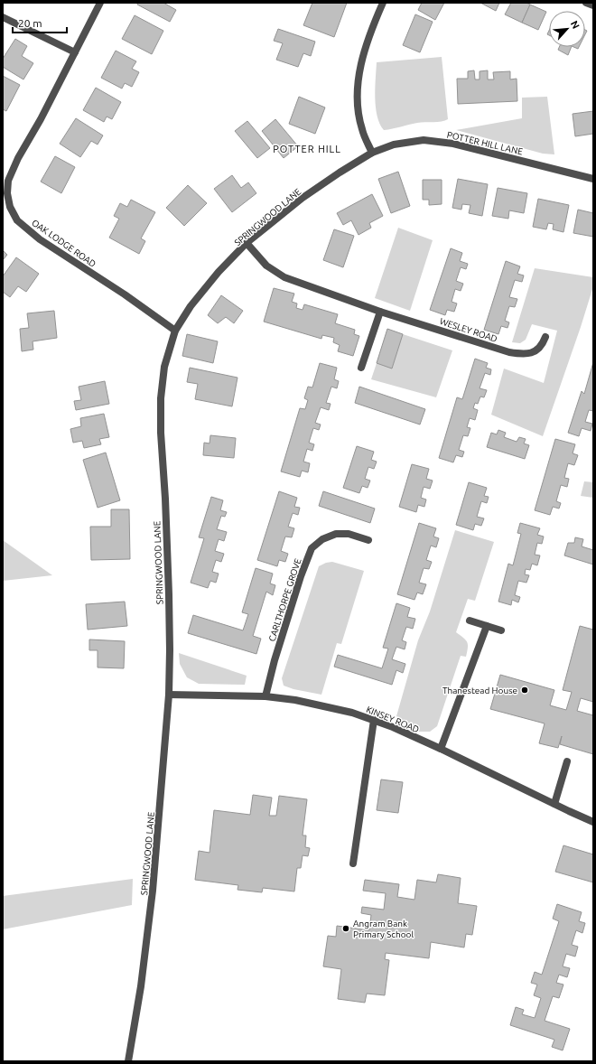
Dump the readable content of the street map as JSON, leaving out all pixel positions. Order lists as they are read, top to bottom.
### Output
{
  "streets": {
    "street": [
      "POTTER HILL LANE",
      "SPRINGWOOD LANE",
      "OAK LODGE ROAD",
      "WESLEY ROAD",
      "CARLTHORPE GROVE",
      "KINSEY ROAD"
    ]
  },
  "crossings": [
    ["POTTER HILL LANE", "SPRINGWOOD LANE"],
    ["SPRINGWOOD LANE", "OAK LODGE ROAD"],
    ["SPRINGWOOD LANE", "WESLEY ROAD"],
    ["SPRINGWOOD LANE", "KINSEY ROAD"],
    ["CARLTHORPE GROVE", "KINSEY ROAD"]
  ],
  "districts": ["POTTER HILL"],
  "places": ["Thanestead House", "Angram Bank Primary School"],
  "scale_bar": "20 m",
  "north": "top right"
}
